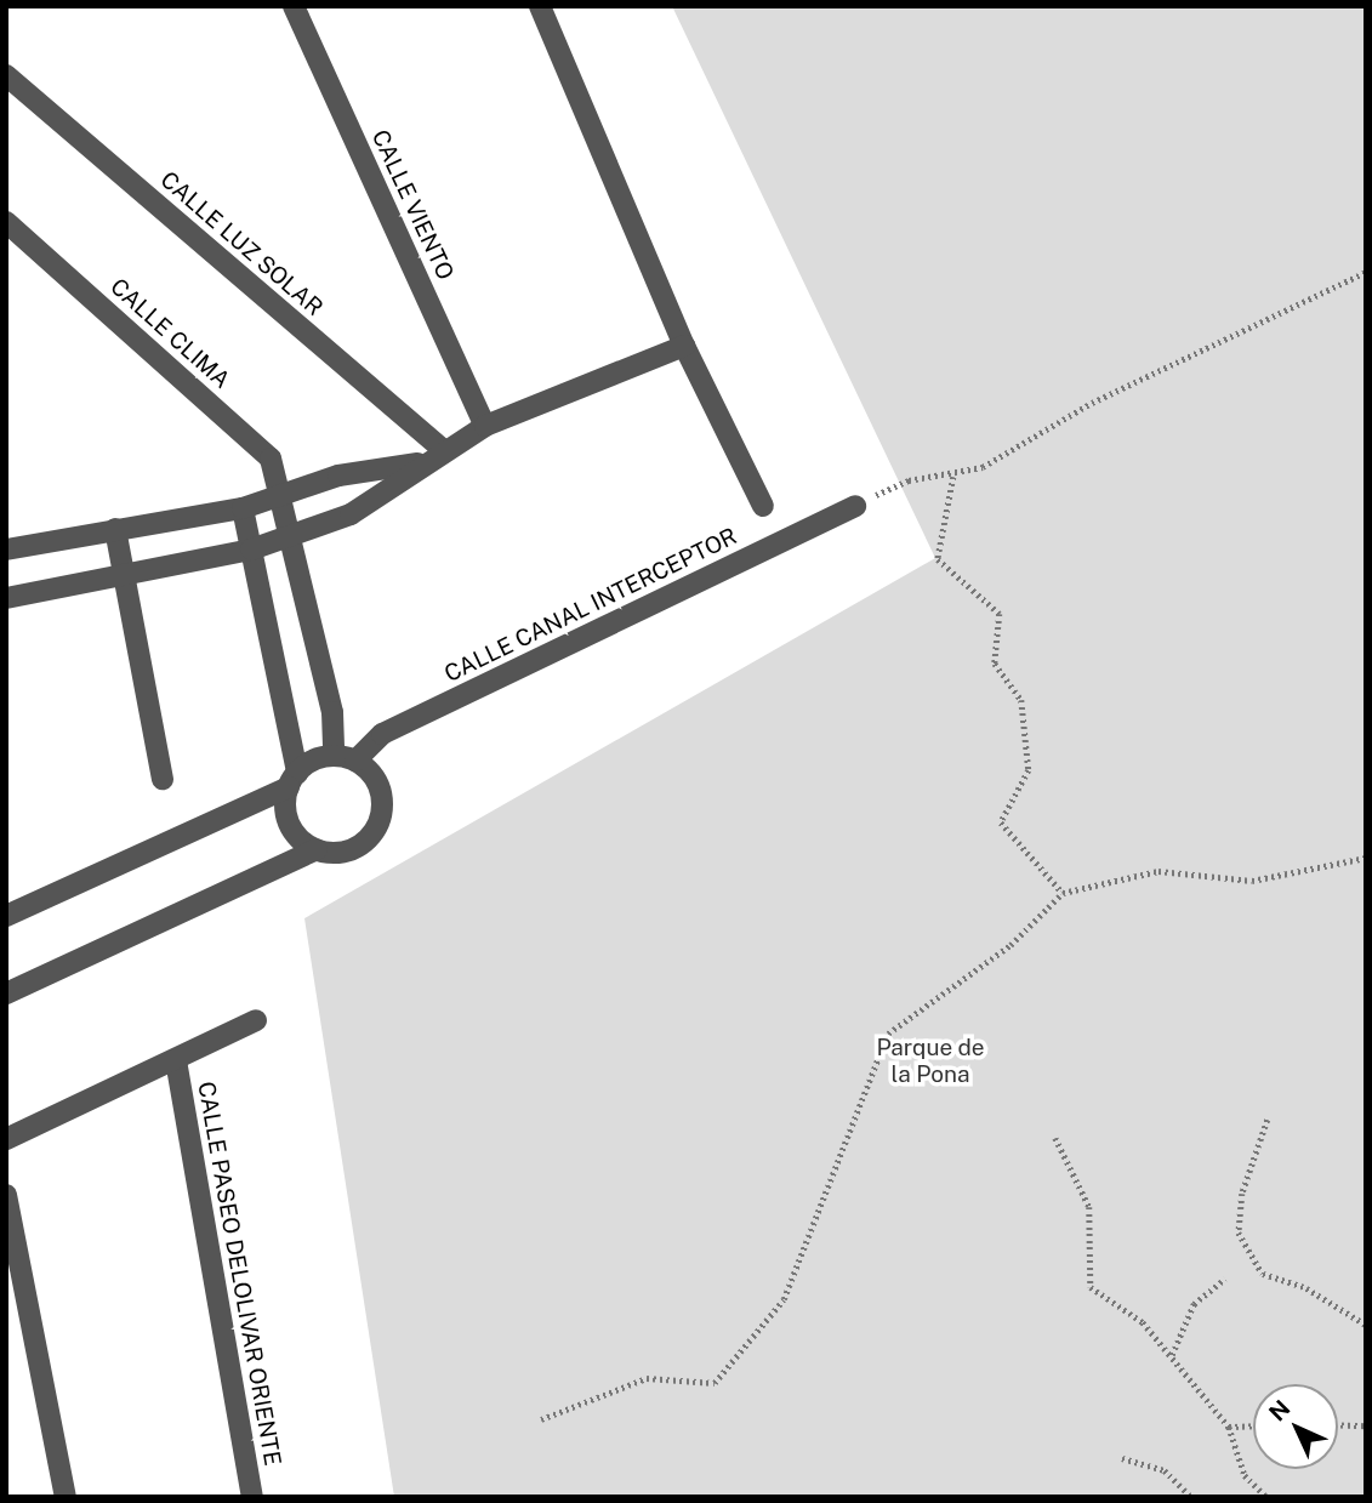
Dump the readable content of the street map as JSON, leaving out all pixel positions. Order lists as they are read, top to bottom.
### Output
{
  "streets": {
    "street": [
      "CALLE VIENTO",
      "CALLE LUZ SOLAR",
      "CALLE CLIMA",
      "CALLE CANAL INTERCEPTOR",
      "CALLE PASEO DELOLIVAR ORIENTE"
    ]
  },
  "crossings": [
    ["CALLE CLIMA", "CALLE CANAL INTERCEPTOR"]
  ],
  "parks": ["Parque de la Pona"],
  "north": "top left"
}
